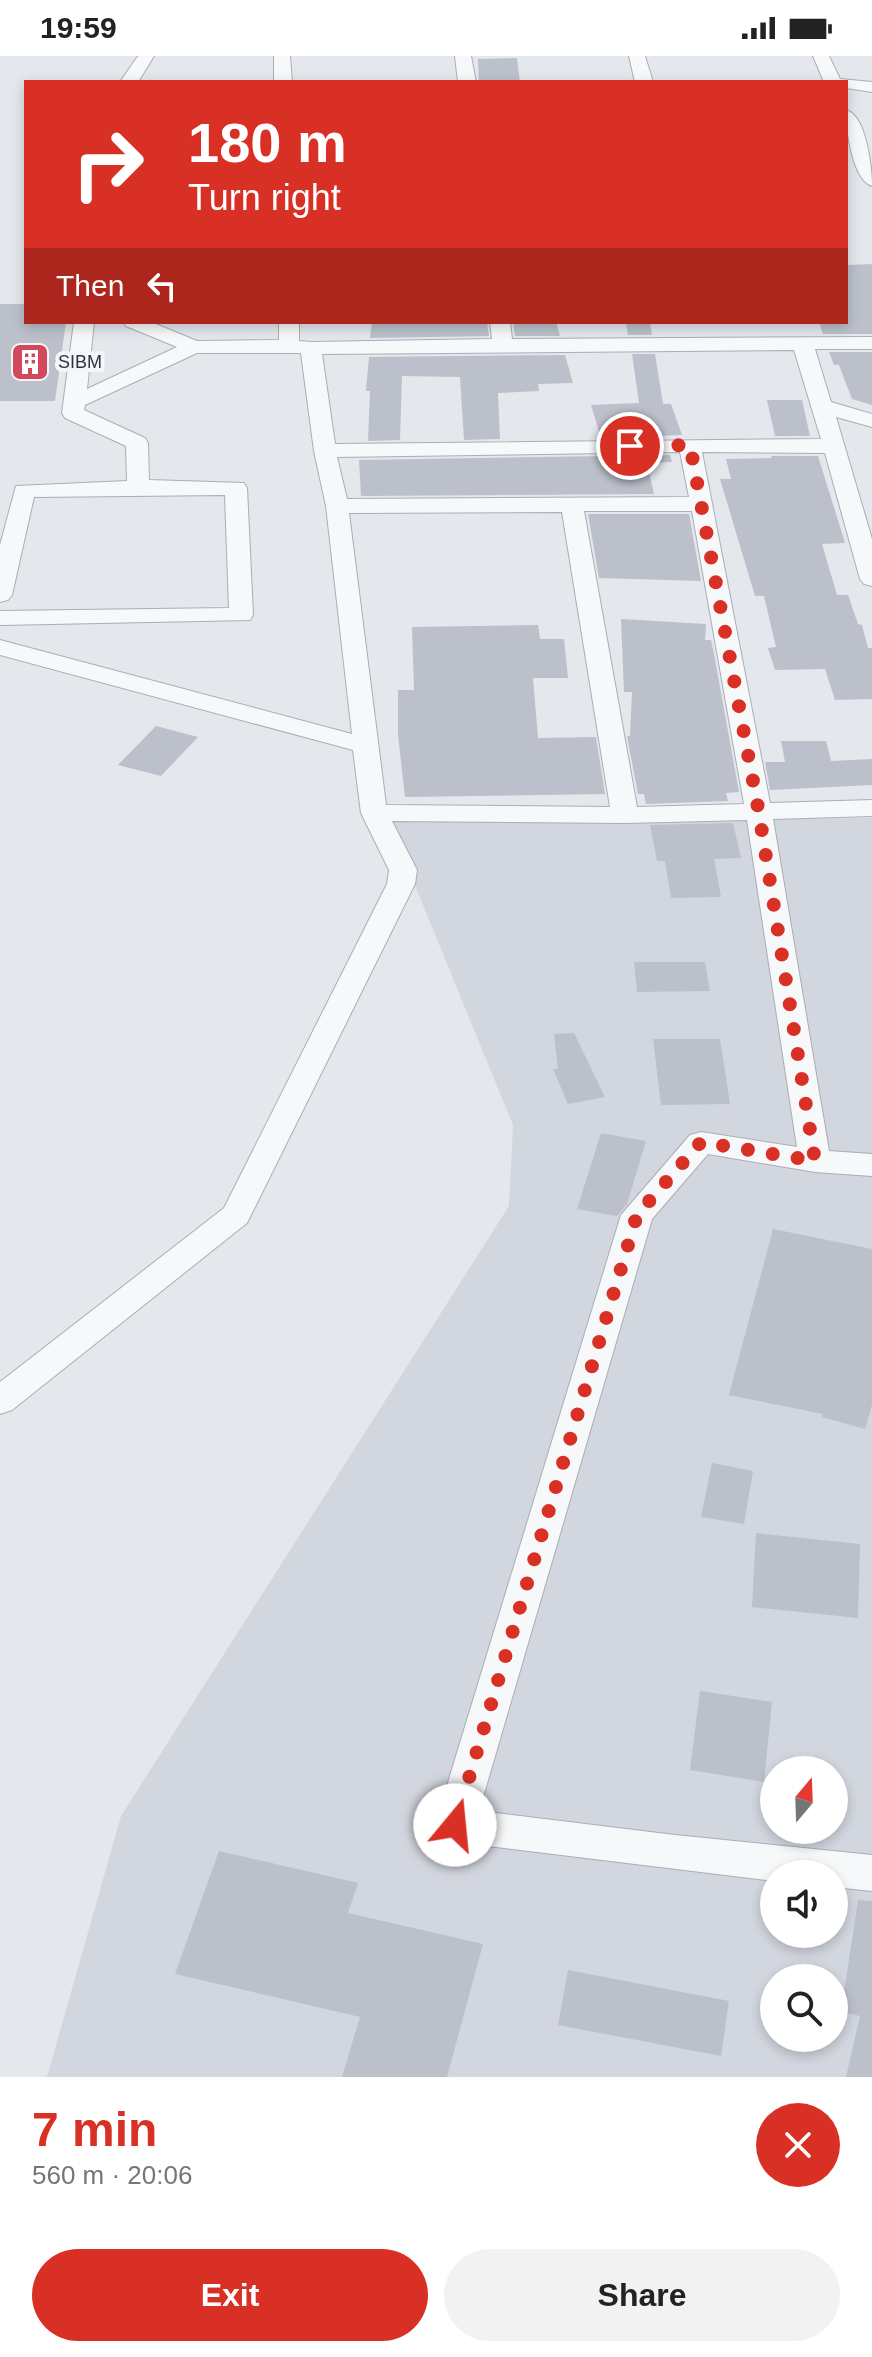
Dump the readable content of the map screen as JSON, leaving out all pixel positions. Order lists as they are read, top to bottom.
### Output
{
  "places": {
    "building": ["SIBM"]
  },
  "north": "top",
  "page": {
    "status": "19:59",
    "turn": ["180 m", "Turn right"],
    "then": "Then",
    "heading": ["7 min", "560 m · 20:06"],
    "buttons": ["Exit", "Share"]
  }
}
